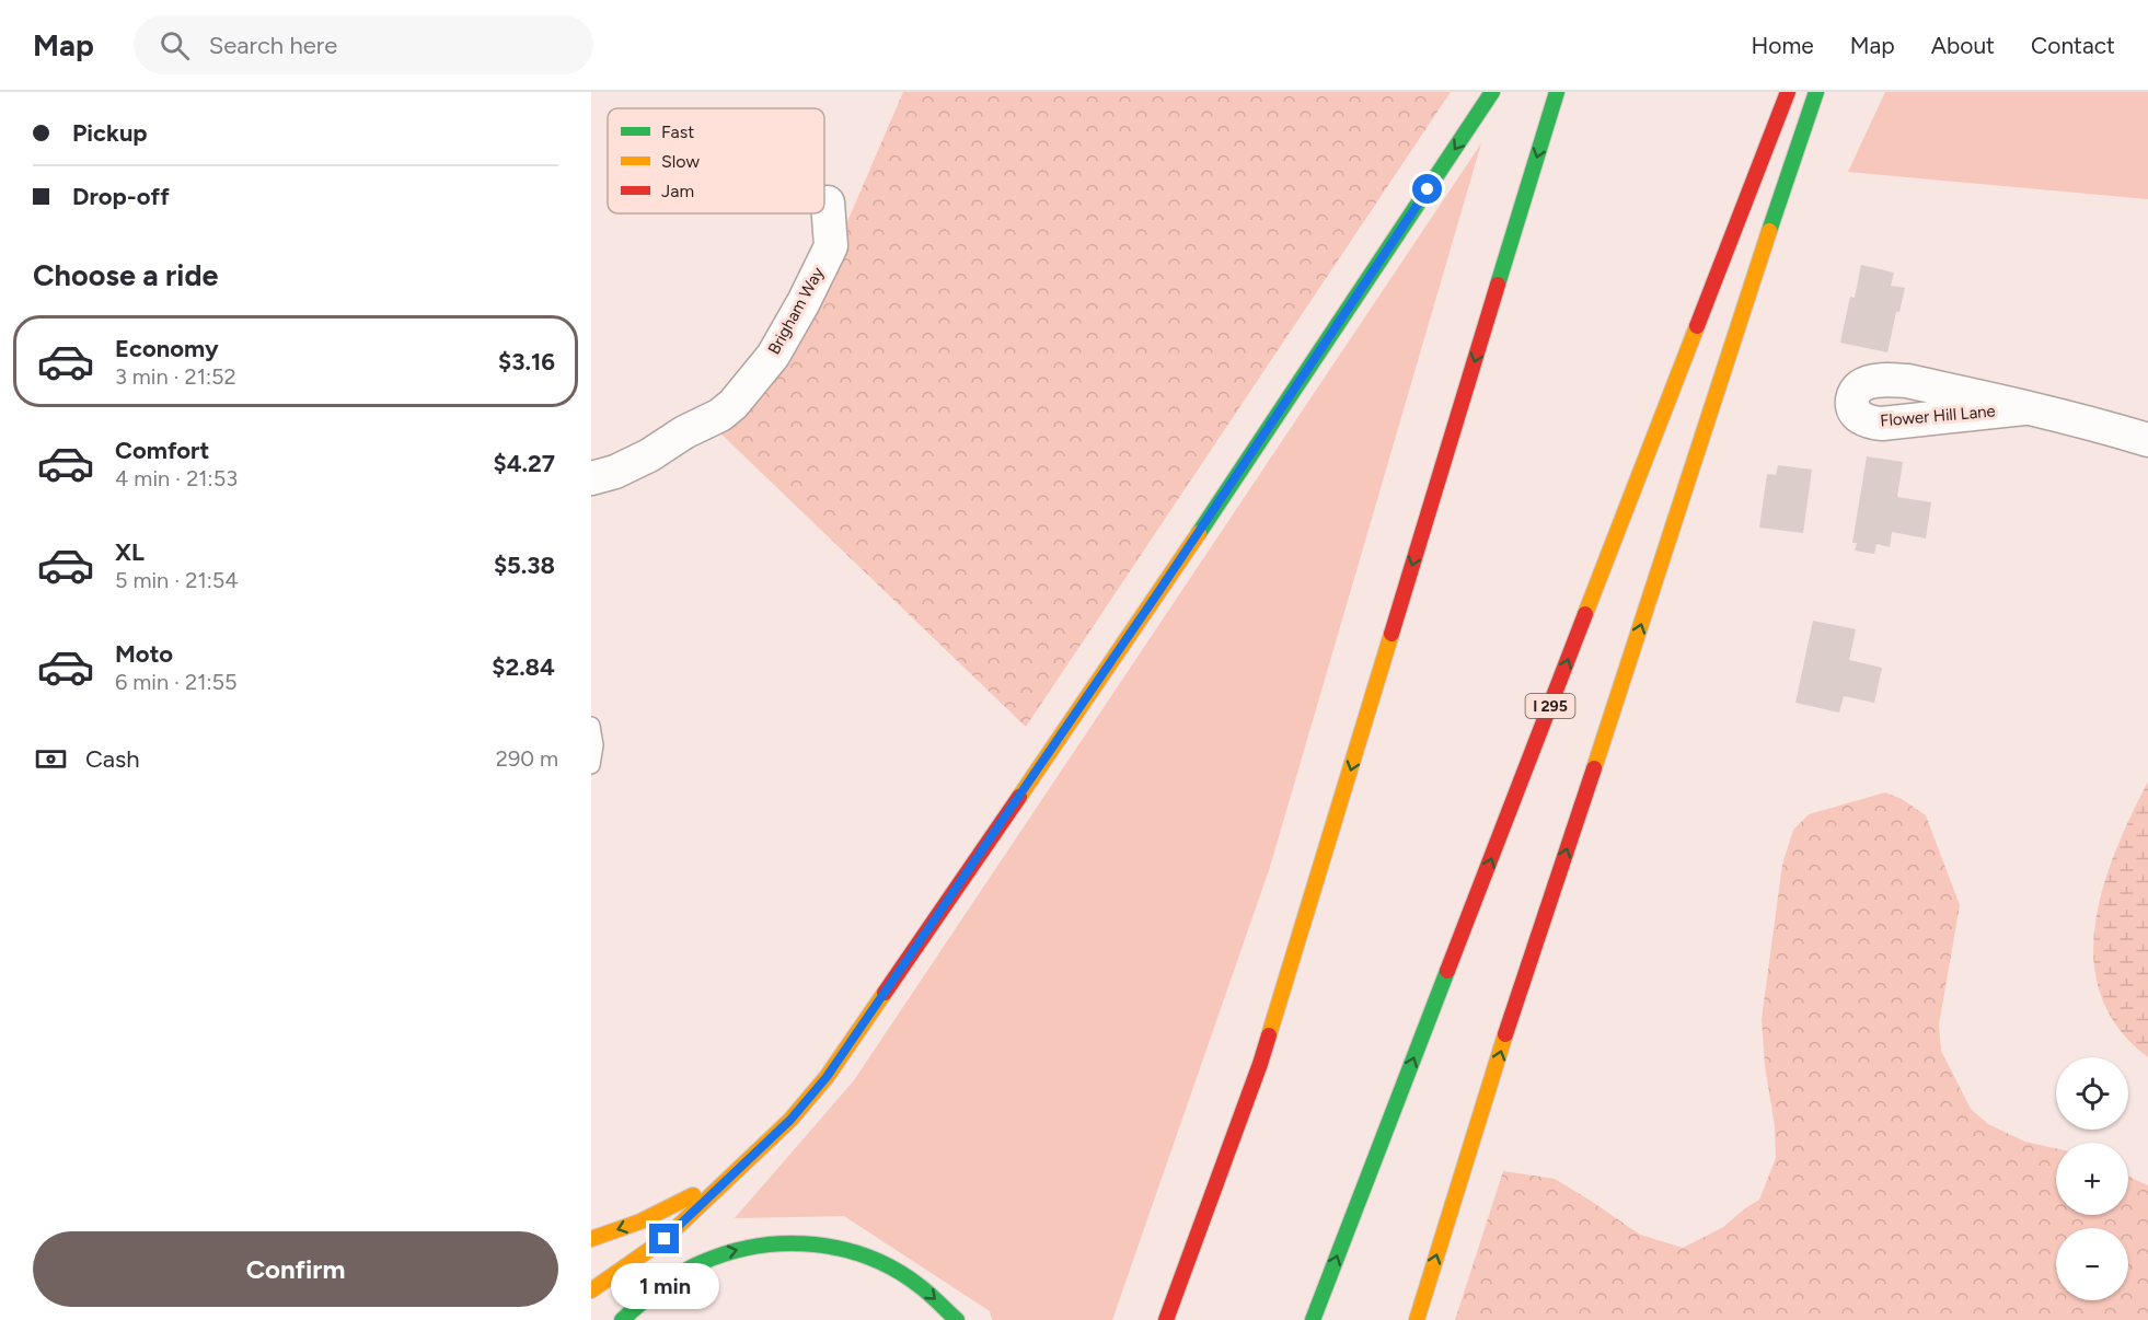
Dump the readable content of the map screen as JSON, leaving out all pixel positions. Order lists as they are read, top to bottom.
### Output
{
  "streets": {
    "highway": ["I 295"],
    "street": ["Brigham Way"]
  },
  "legend": ["Fast", "Slow", "Jam"],
  "page": {
    "header": "Map",
    "search": "Search here",
    "nav": [
      "Home",
      "Map",
      "About",
      "Contact"
    ],
    "banner": ["Pickup", "Drop-off"],
    "heading": "Choose a ride",
    "list": [
      {
        "name": "Economy",
        "note": "3 min · 21:52",
        "value": "$3.16"
      },
      {
        "name": "Comfort",
        "note": "4 min · 21:53",
        "value": "$4.27"
      },
      {
        "name": "XL",
        "note": "5 min · 21:54",
        "value": "$5.38"
      },
      {
        "name": "Moto",
        "note": "6 min · 21:55",
        "value": "$2.84"
      }
    ],
    "pay": ["Cash", "290 m"],
    "map_buttons": ["+", "−"],
    "buttons": "Confirm",
    "bubble": "1 min"
  }
}
